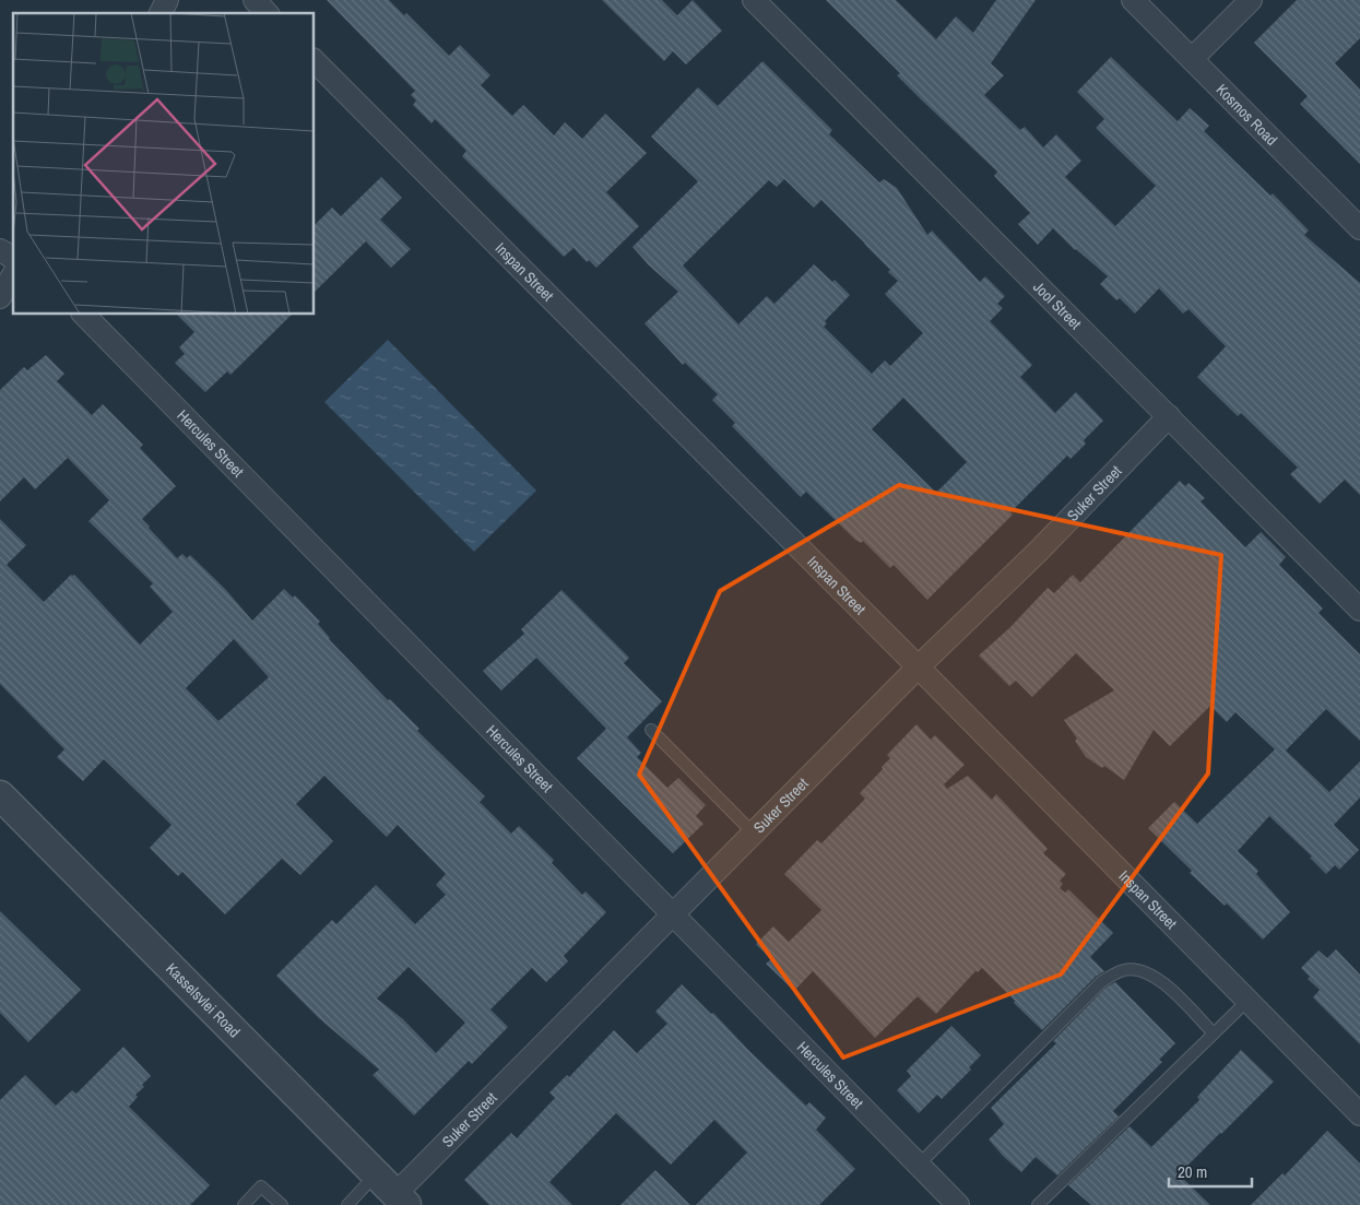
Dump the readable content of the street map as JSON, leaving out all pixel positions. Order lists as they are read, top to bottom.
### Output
{
  "streets": {
    "street": [
      "Kosmos Road",
      "Inspan Street",
      "Jool Street",
      "Hercules Street",
      "Suker Street",
      "Kasselsvlei Road"
    ]
  },
  "crossings": [
    ["Inspan Street", "Suker Street"],
    ["Jool Street", "Suker Street"],
    ["Hercules Street", "Suker Street"],
    ["Suker Street", "Kasselsvlei Road"]
  ],
  "scale_bar": "20 m"
}
